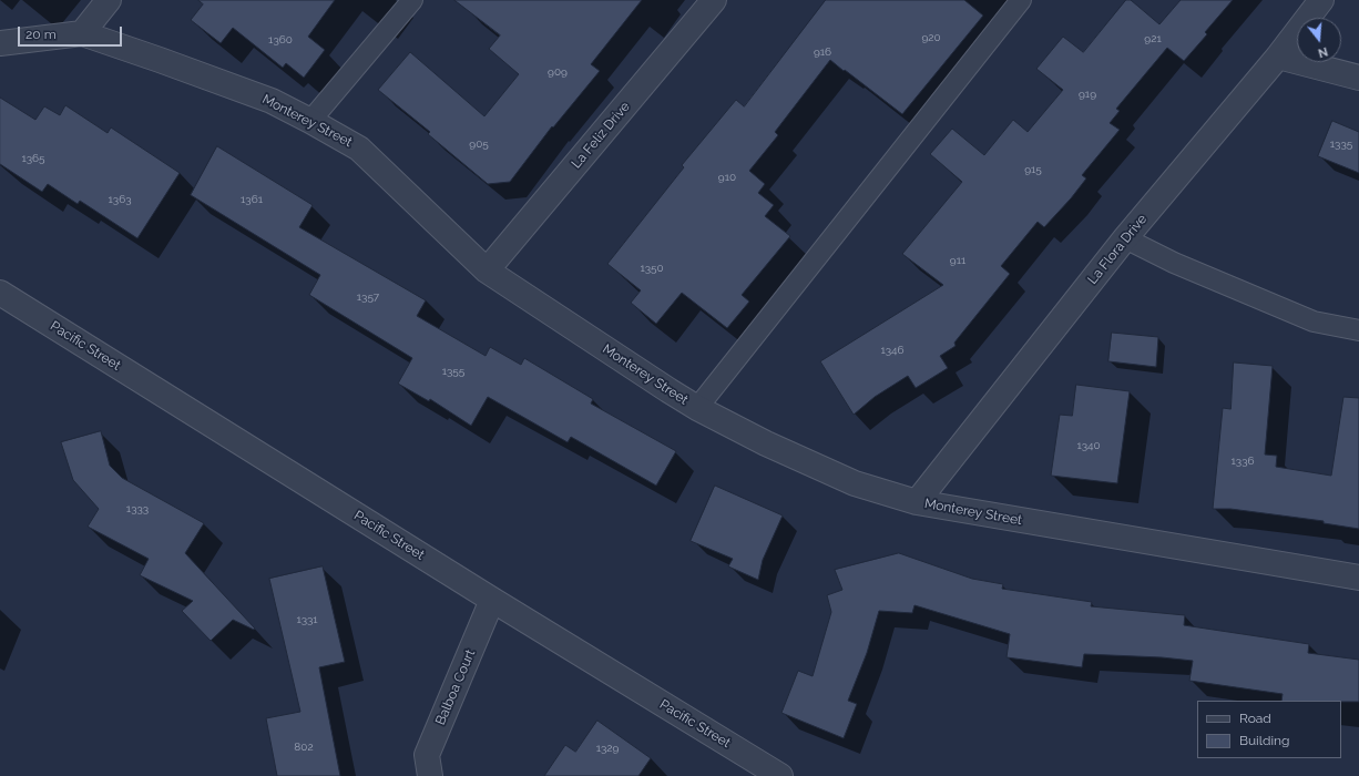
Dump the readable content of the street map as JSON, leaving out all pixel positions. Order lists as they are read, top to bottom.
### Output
{
  "streets": {
    "street": [
      "Monterey Street",
      "La Feliz Drive",
      "La Flora Drive",
      "Pacific Street",
      "Balboa Court"
    ]
  },
  "crossings": [
    ["Monterey Street", "La Feliz Drive"],
    ["Monterey Street", "La Flora Drive"],
    ["Pacific Street", "Balboa Court"]
  ],
  "house_numbers": [
    "920",
    "921",
    "1360",
    "916",
    "909",
    "919",
    "905",
    "1335",
    "1365",
    "915",
    "910",
    "1363",
    "1361",
    "911",
    "1350",
    "1357",
    "1346",
    "1355",
    "1340",
    "1336",
    "1333",
    "1331",
    "802",
    "1329"
  ],
  "legend": ["Road", "Building"],
  "scale_bar": "20 m",
  "north": "bottom"
}
